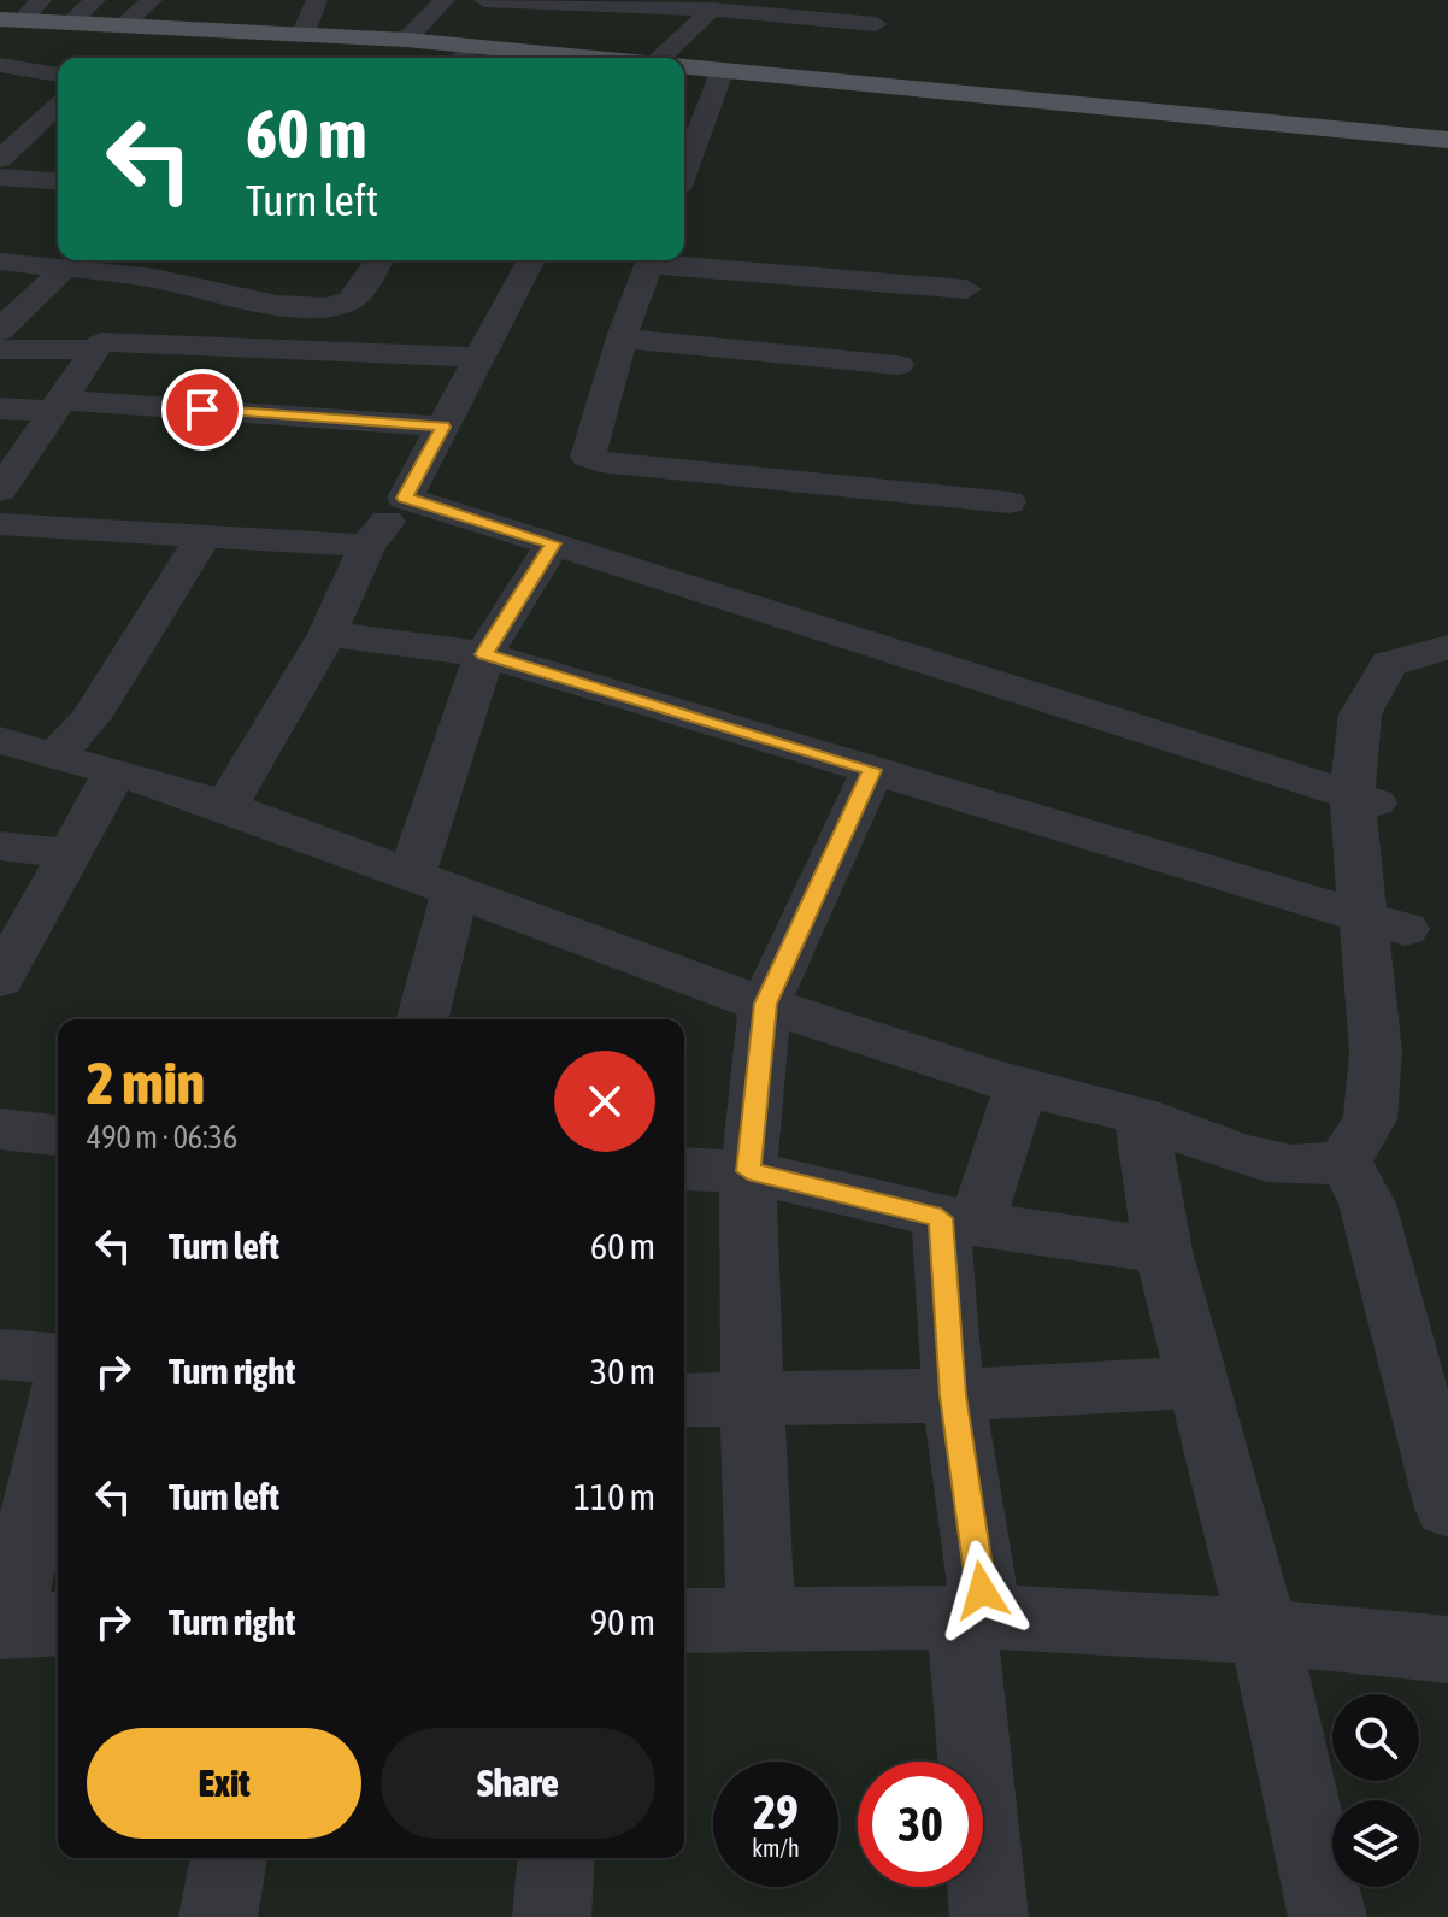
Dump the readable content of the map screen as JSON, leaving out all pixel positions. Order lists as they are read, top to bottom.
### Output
{
  "page": {
    "turn": ["60 m", "Turn left"],
    "heading": ["2 min", "490 m · 06:36"],
    "list": [
      {
        "name": "Turn left",
        "value": "60 m"
      },
      {
        "name": "Turn right",
        "value": "30 m"
      },
      {
        "name": "Turn left",
        "value": "110 m"
      },
      {
        "name": "Turn right",
        "value": "90 m"
      }
    ],
    "buttons": ["Exit", "Share"],
    "speed": "29 km/h",
    "limit": "30"
  }
}
